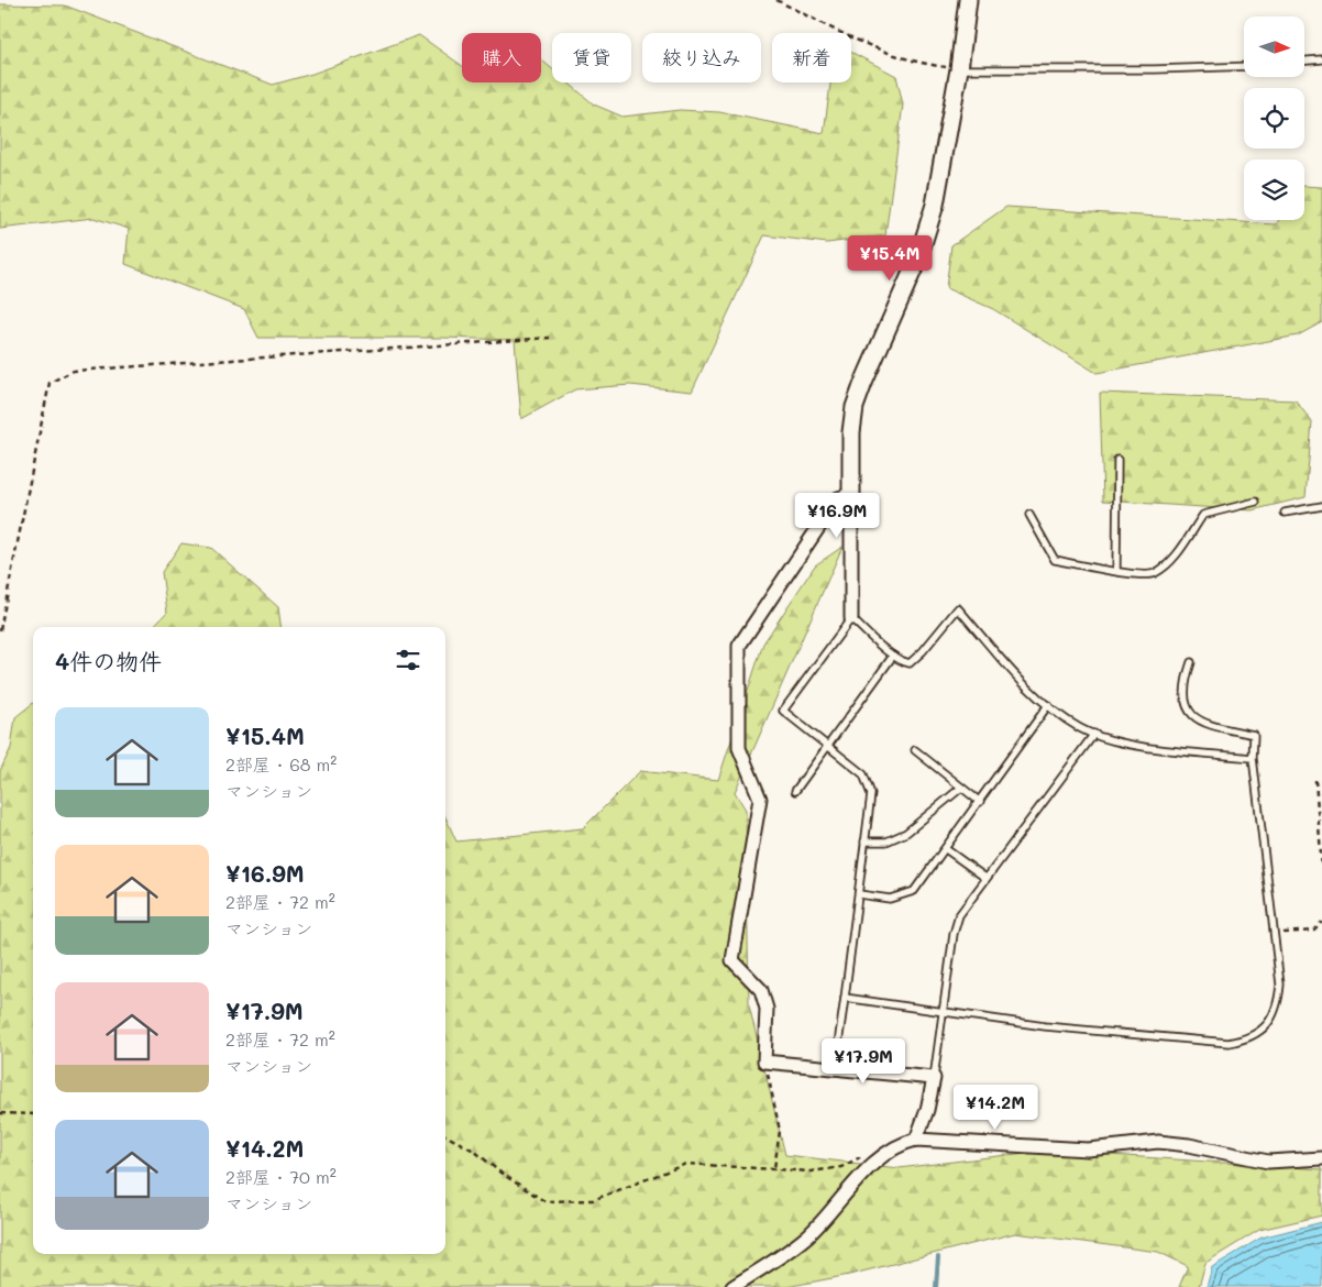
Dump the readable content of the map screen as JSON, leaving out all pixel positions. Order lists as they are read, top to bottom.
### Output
{
  "north": "right",
  "page": {
    "chip": [
      "購入",
      "賃貸",
      "絞り込み",
      "新着"
    ],
    "price": [
      "¥15.4M",
      "¥16.9M",
      "¥17.9M",
      "¥14.2M"
    ],
    "heading": "4件の物件",
    "list": [
      {
        "name": "¥15.4M",
        "note": "2部屋 · 68 m² · マンション"
      },
      {
        "name": "¥16.9M",
        "note": "2部屋 · 72 m² · マンション"
      },
      {
        "name": "¥17.9M",
        "note": "2部屋 · 72 m² · マンション"
      },
      {
        "name": "¥14.2M",
        "note": "2部屋 · 70 m² · マンション"
      }
    ]
  }
}
